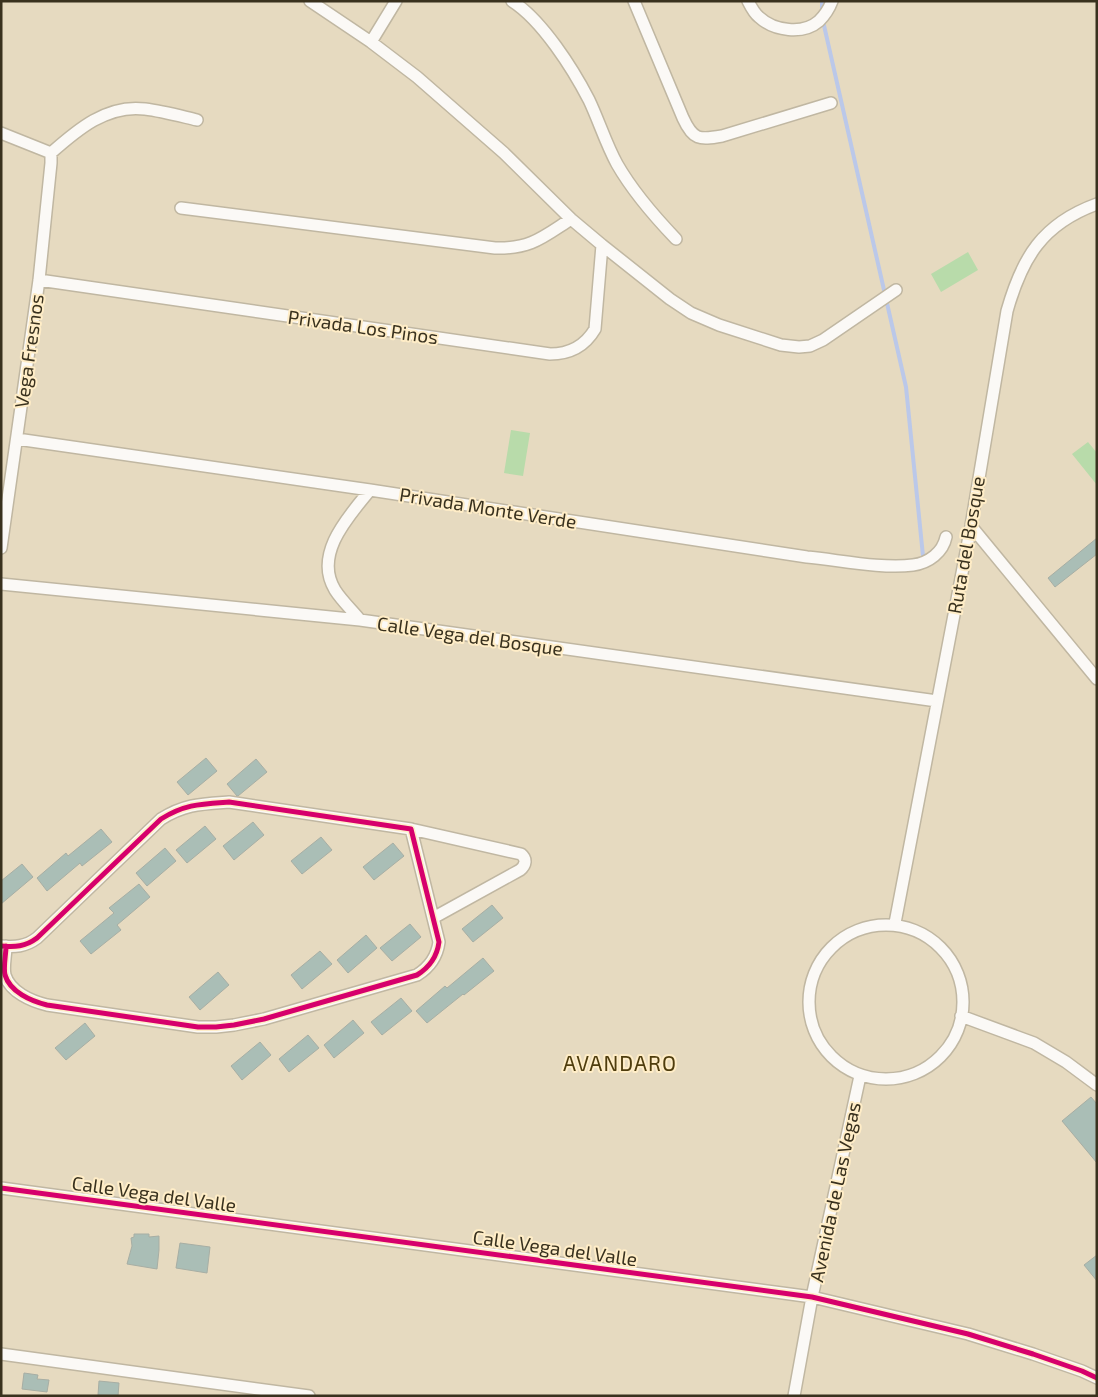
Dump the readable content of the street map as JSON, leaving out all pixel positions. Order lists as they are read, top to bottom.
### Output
{
  "streets": {
    "street": [
      "Privada Los Pinos",
      "Vega Fresnos",
      "Privada Monte Verde",
      "Ruta del Bosque",
      "Calle Vega del Bosque",
      "Avenida de Las Vegas",
      "Calle Vega del Valle"
    ]
  },
  "crossings": [
    ["Privada Los Pinos", "Vega Fresnos"],
    ["Vega Fresnos", "Privada Monte Verde"],
    ["Ruta del Bosque", "Calle Vega del Bosque"],
    ["Ruta del Bosque", "Avenida de Las Vegas"],
    ["Avenida de Las Vegas", "Calle Vega del Valle"]
  ],
  "districts": ["AVANDARO"]
}
